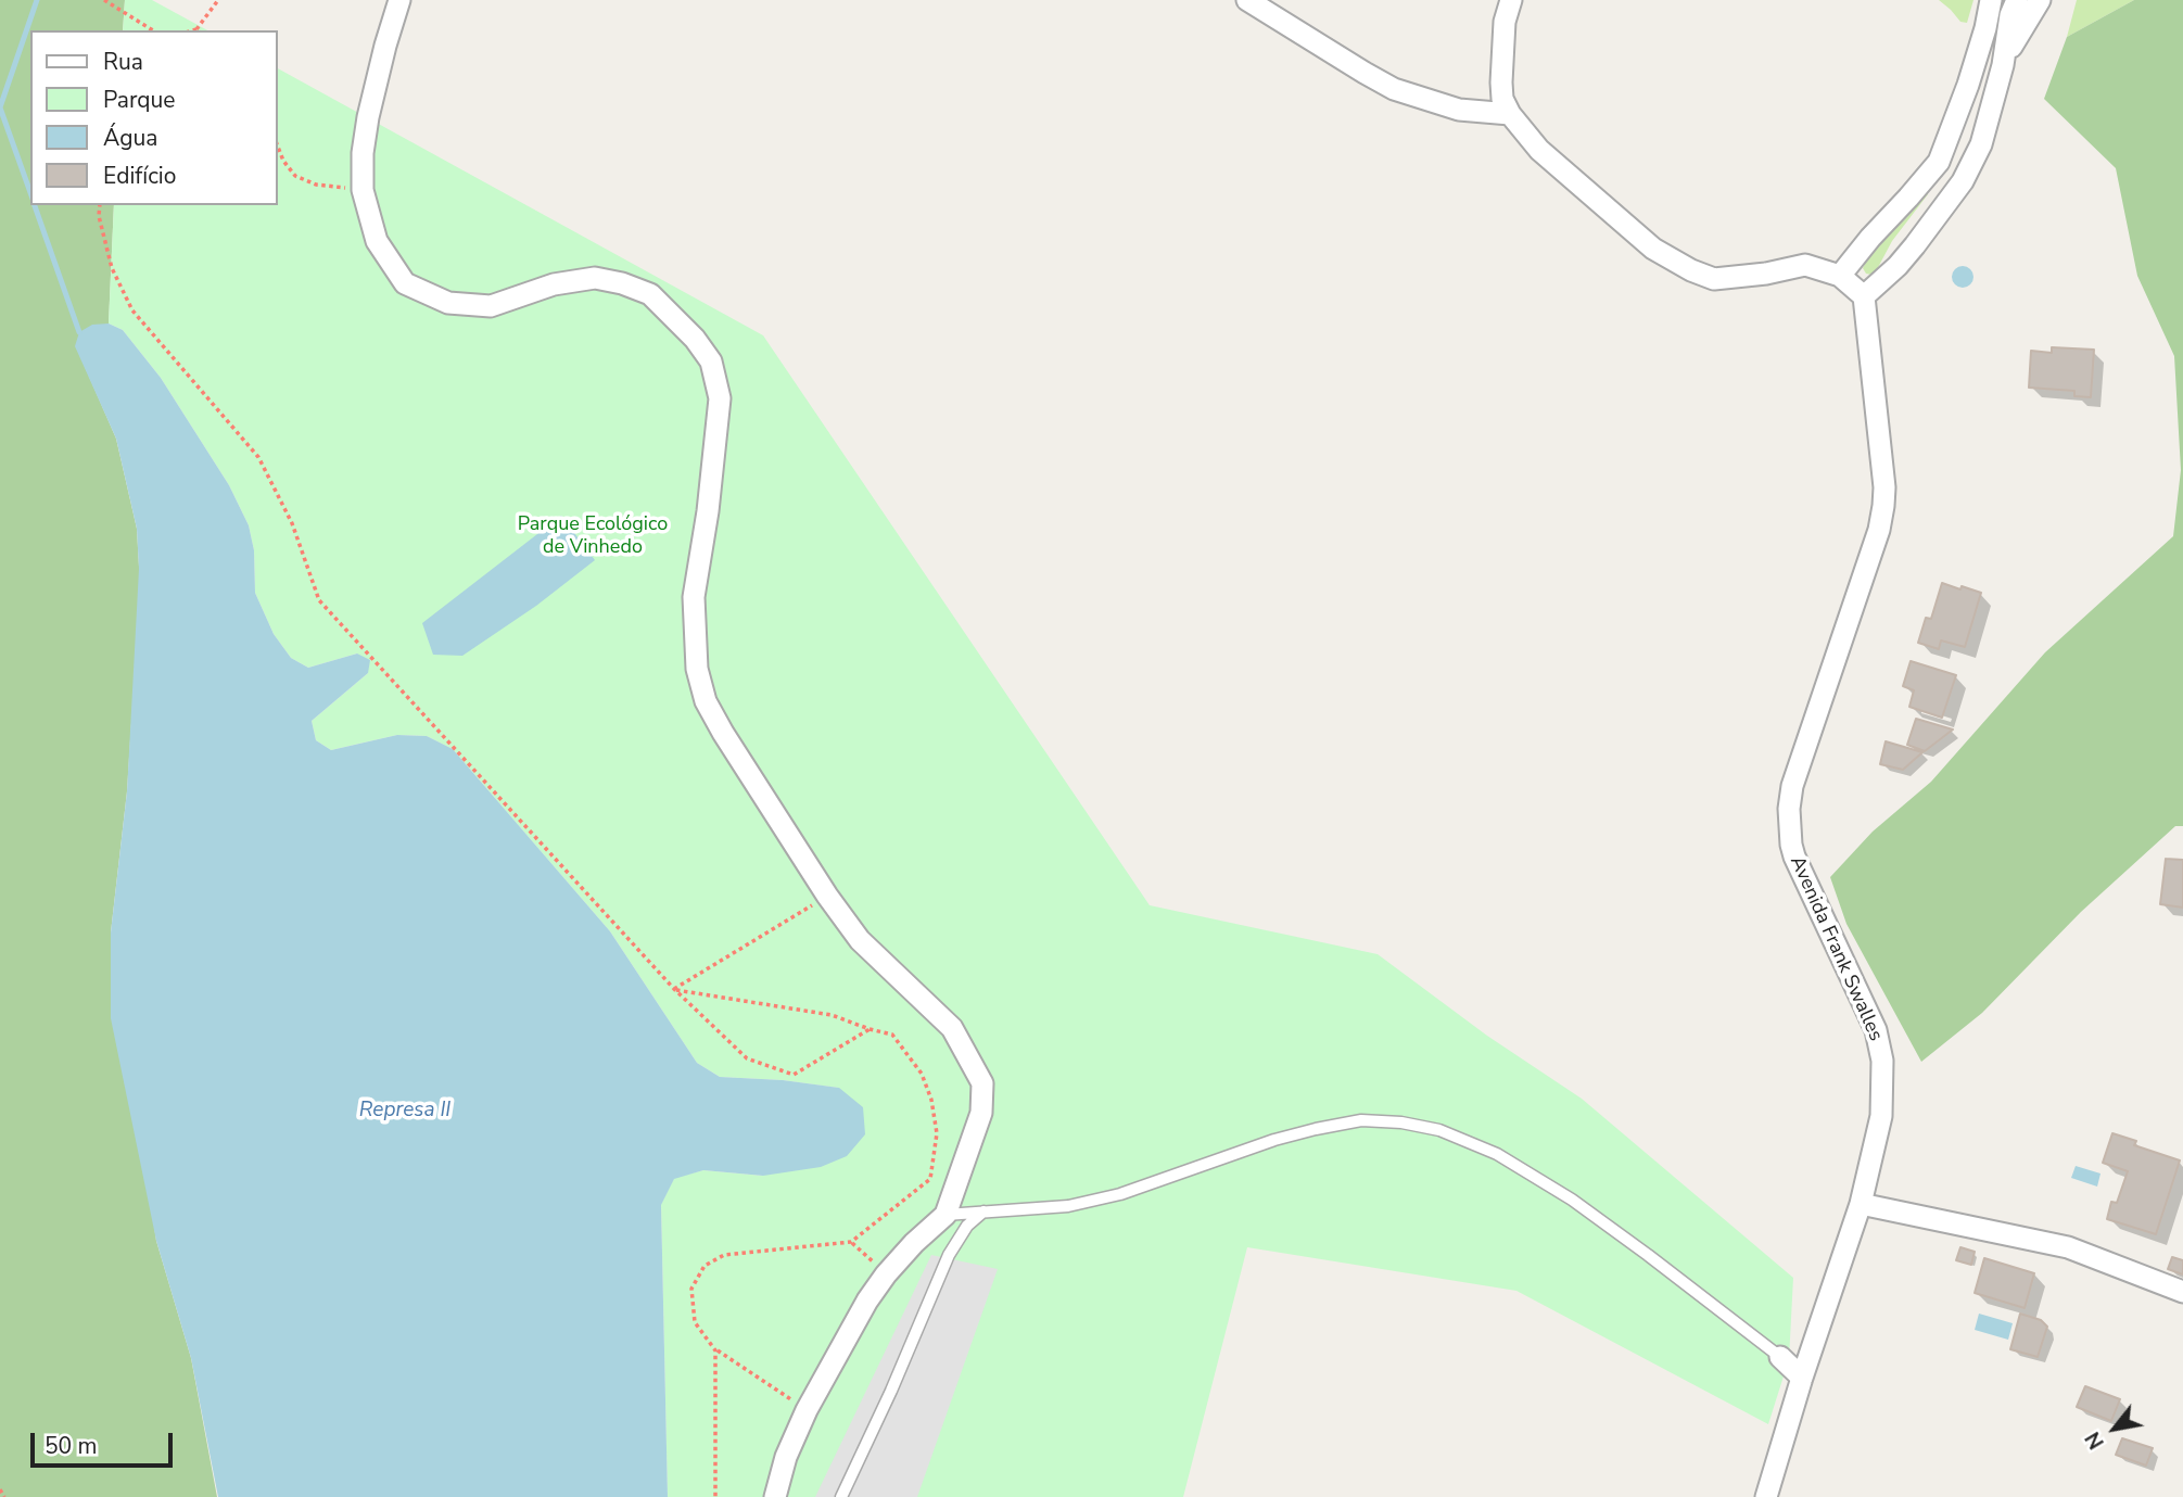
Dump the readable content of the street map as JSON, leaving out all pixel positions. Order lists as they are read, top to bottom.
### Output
{
  "streets": {
    "street": ["Avenida Frank Swalles"]
  },
  "water": ["Represa II"],
  "parks": ["Parque Ecológico de Vinhedo"],
  "legend": [
    "Rua",
    "Parque",
    "Água",
    "Edifício"
  ],
  "scale_bar": "50 m",
  "north": "bottom left"
}
